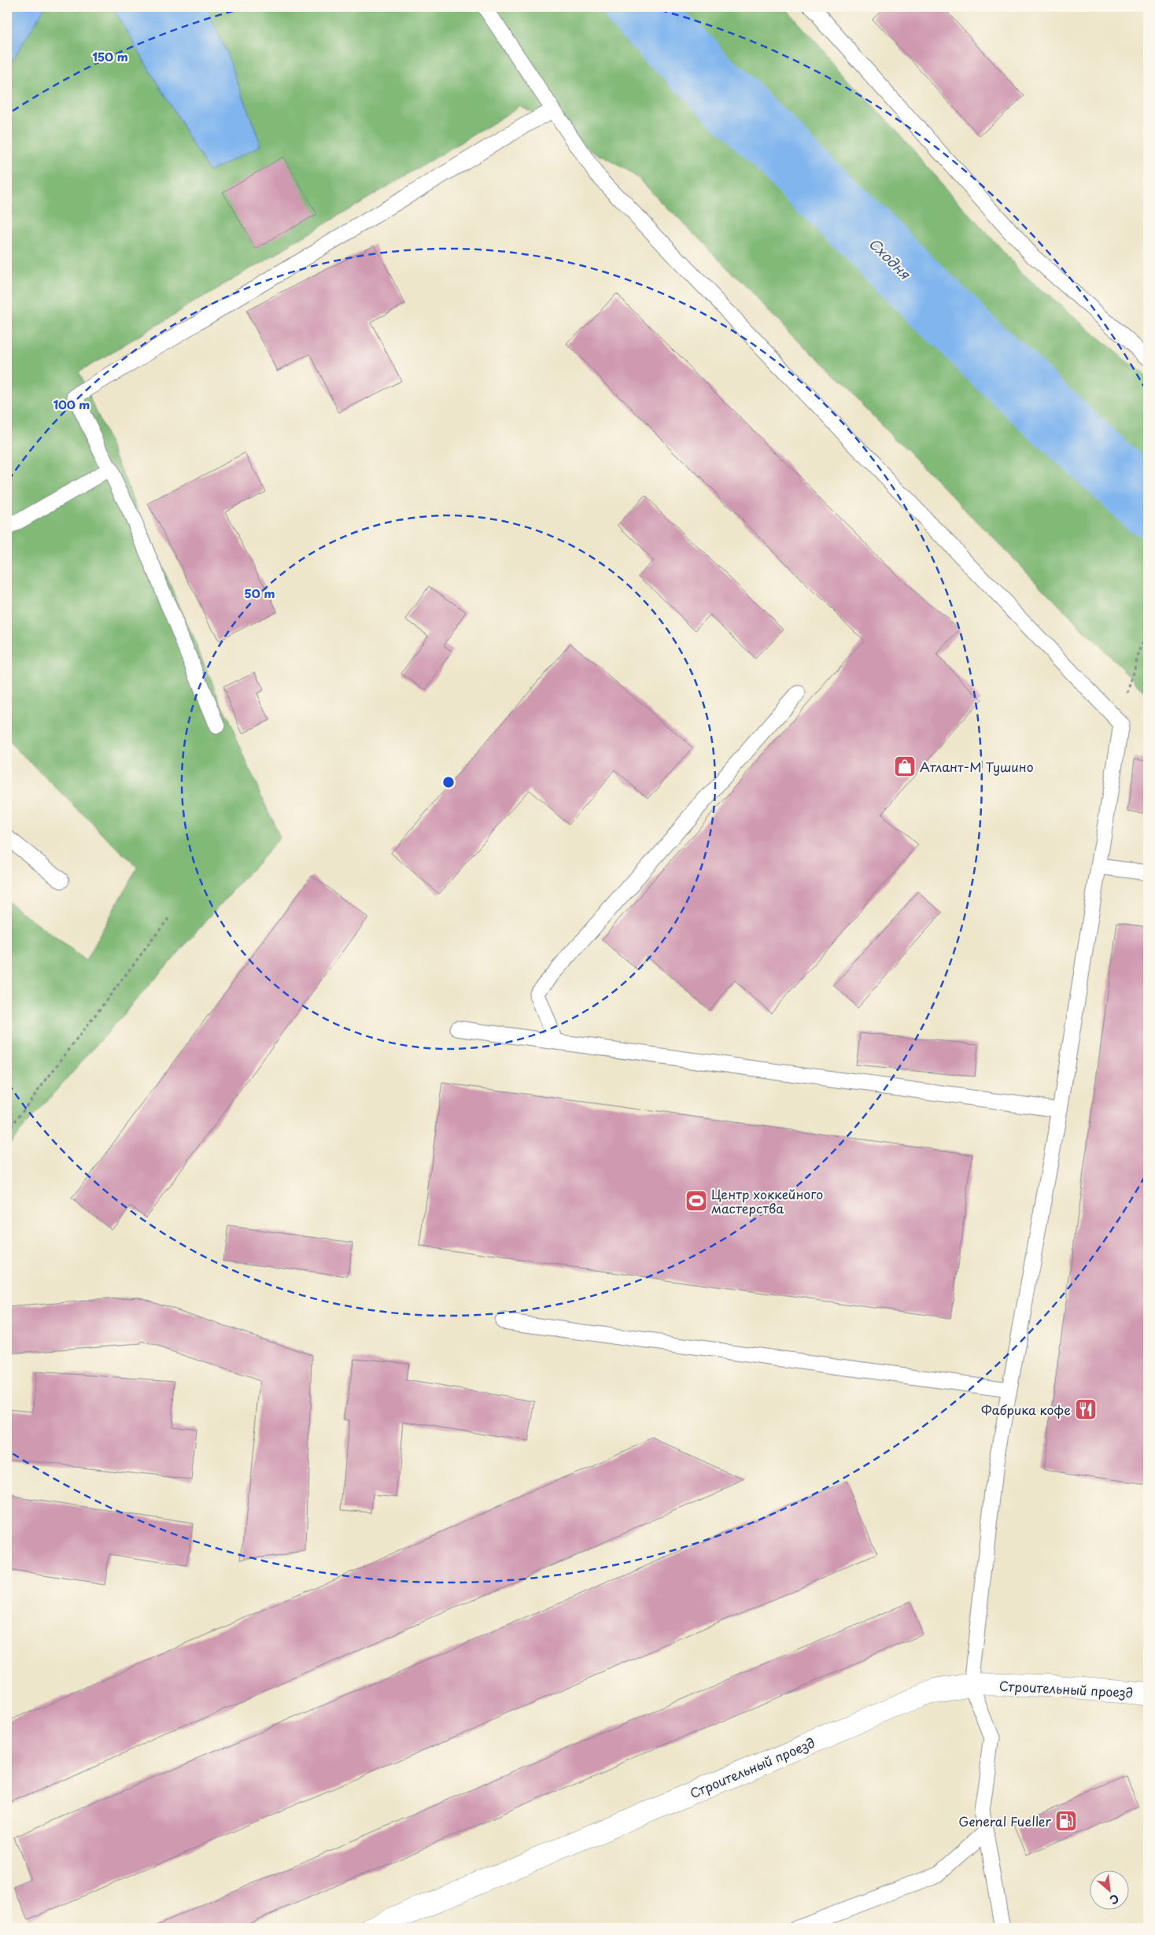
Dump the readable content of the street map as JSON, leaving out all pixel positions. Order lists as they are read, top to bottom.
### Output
{
  "streets": {
    "street": ["Строительный проезд"]
  },
  "water": ["Сходня"],
  "places": {
    "shop": ["Атлант-М Тушино"],
    "sports": ["Центр хоккейного мастерства"],
    "restaurant": ["Фабрика кофе"],
    "fuel station": ["General Fueller"]
  },
  "north": "bottom right",
  "rings": ["150 m", "100 m", "50 m"]
}
